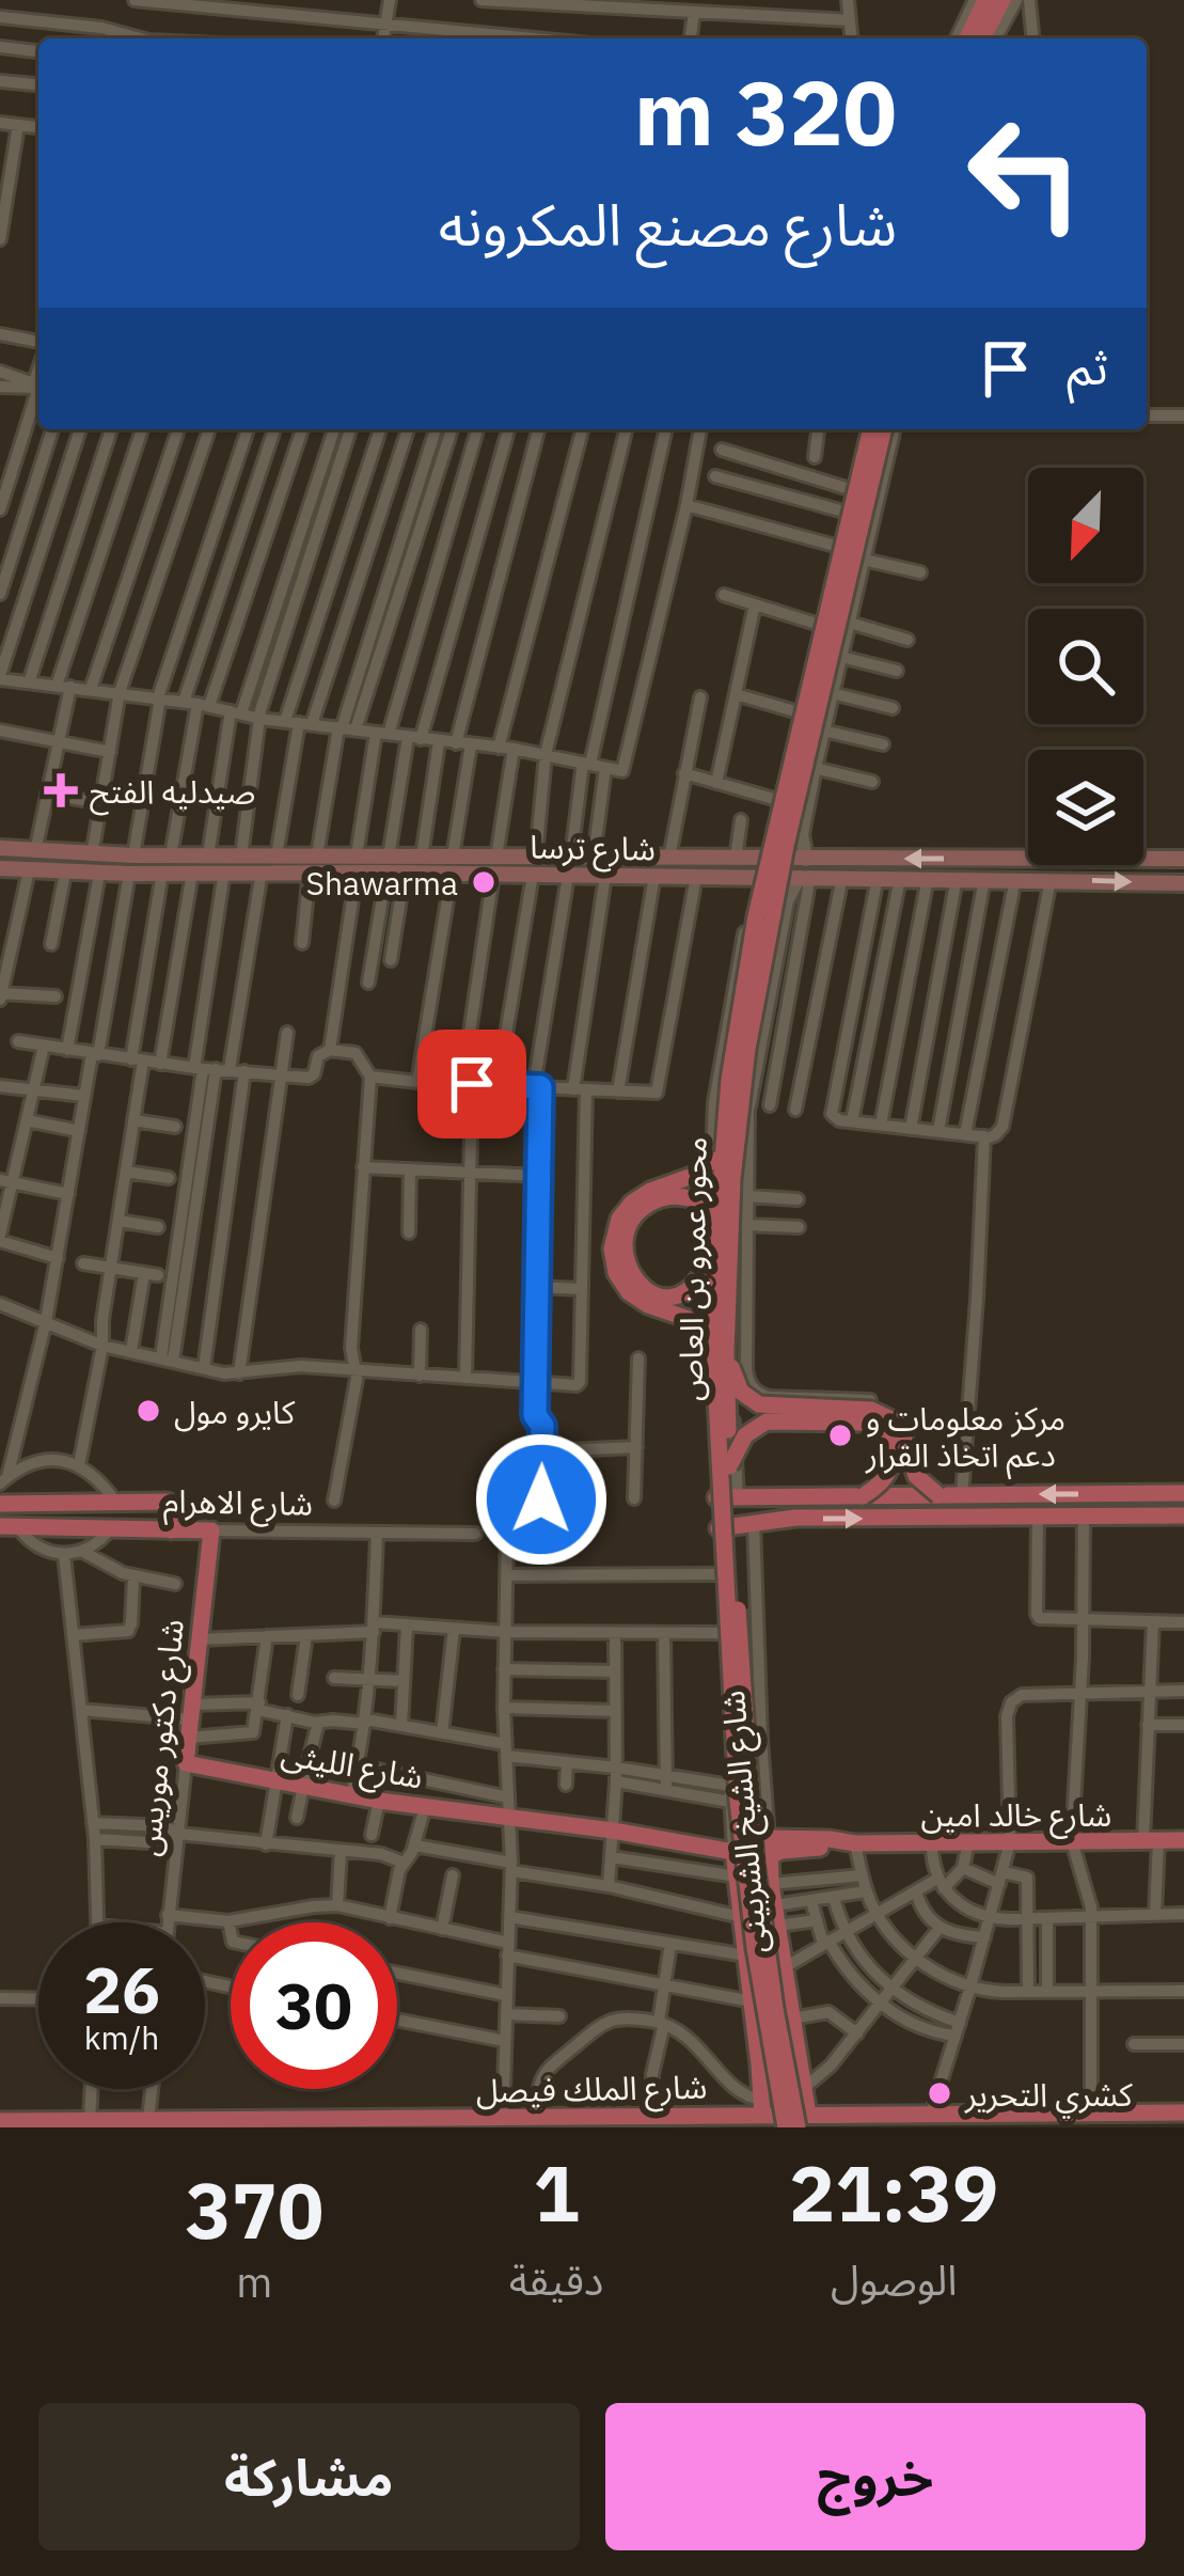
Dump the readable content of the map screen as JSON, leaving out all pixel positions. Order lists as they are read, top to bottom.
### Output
{
  "streets": {
    "main road": [
      "شارع ترسا",
      "محور عمرو بن العاص",
      "شارع الاهرام",
      "شارع دكتور موريس",
      "شارع الليثى",
      "شارع خالد امين",
      "شارع الشيخ الشربينى",
      "شارع الملك فيصل"
    ]
  },
  "crossings": [
    ["محور عمرو بن العاص", "شارع الشيخ الشربينى"],
    ["محور عمرو بن العاص", "شارع الملك فيصل"],
    ["شارع الاهرام", "شارع دكتور موريس"],
    ["شارع دكتور موريس", "شارع الليثى"],
    ["شارع الليثى", "شارع الشيخ الشربينى"],
    ["شارع خالد امين", "شارع الشيخ الشربينى"],
    ["شارع الشيخ الشربينى", "شارع الملك فيصل"]
  ],
  "places": {
    "health": ["صيدليه الفتح"],
    "other": [
      "Shawarma",
      "كايرو مول",
      "مركز معلومات و دعم اتخاذ القرار",
      "كشري التحرير"
    ]
  },
  "north": "bottom left",
  "page": {
    "turn": ["320 m", "شارع مصنع المكرونه"],
    "then": "ثم",
    "speed": "26 km/h",
    "limit": "30",
    "eta": [
      "21:39",
      "الوصول",
      "1",
      "دقيقة",
      "370",
      "m"
    ],
    "buttons": ["خروج", "مشاركة"]
  }
}
